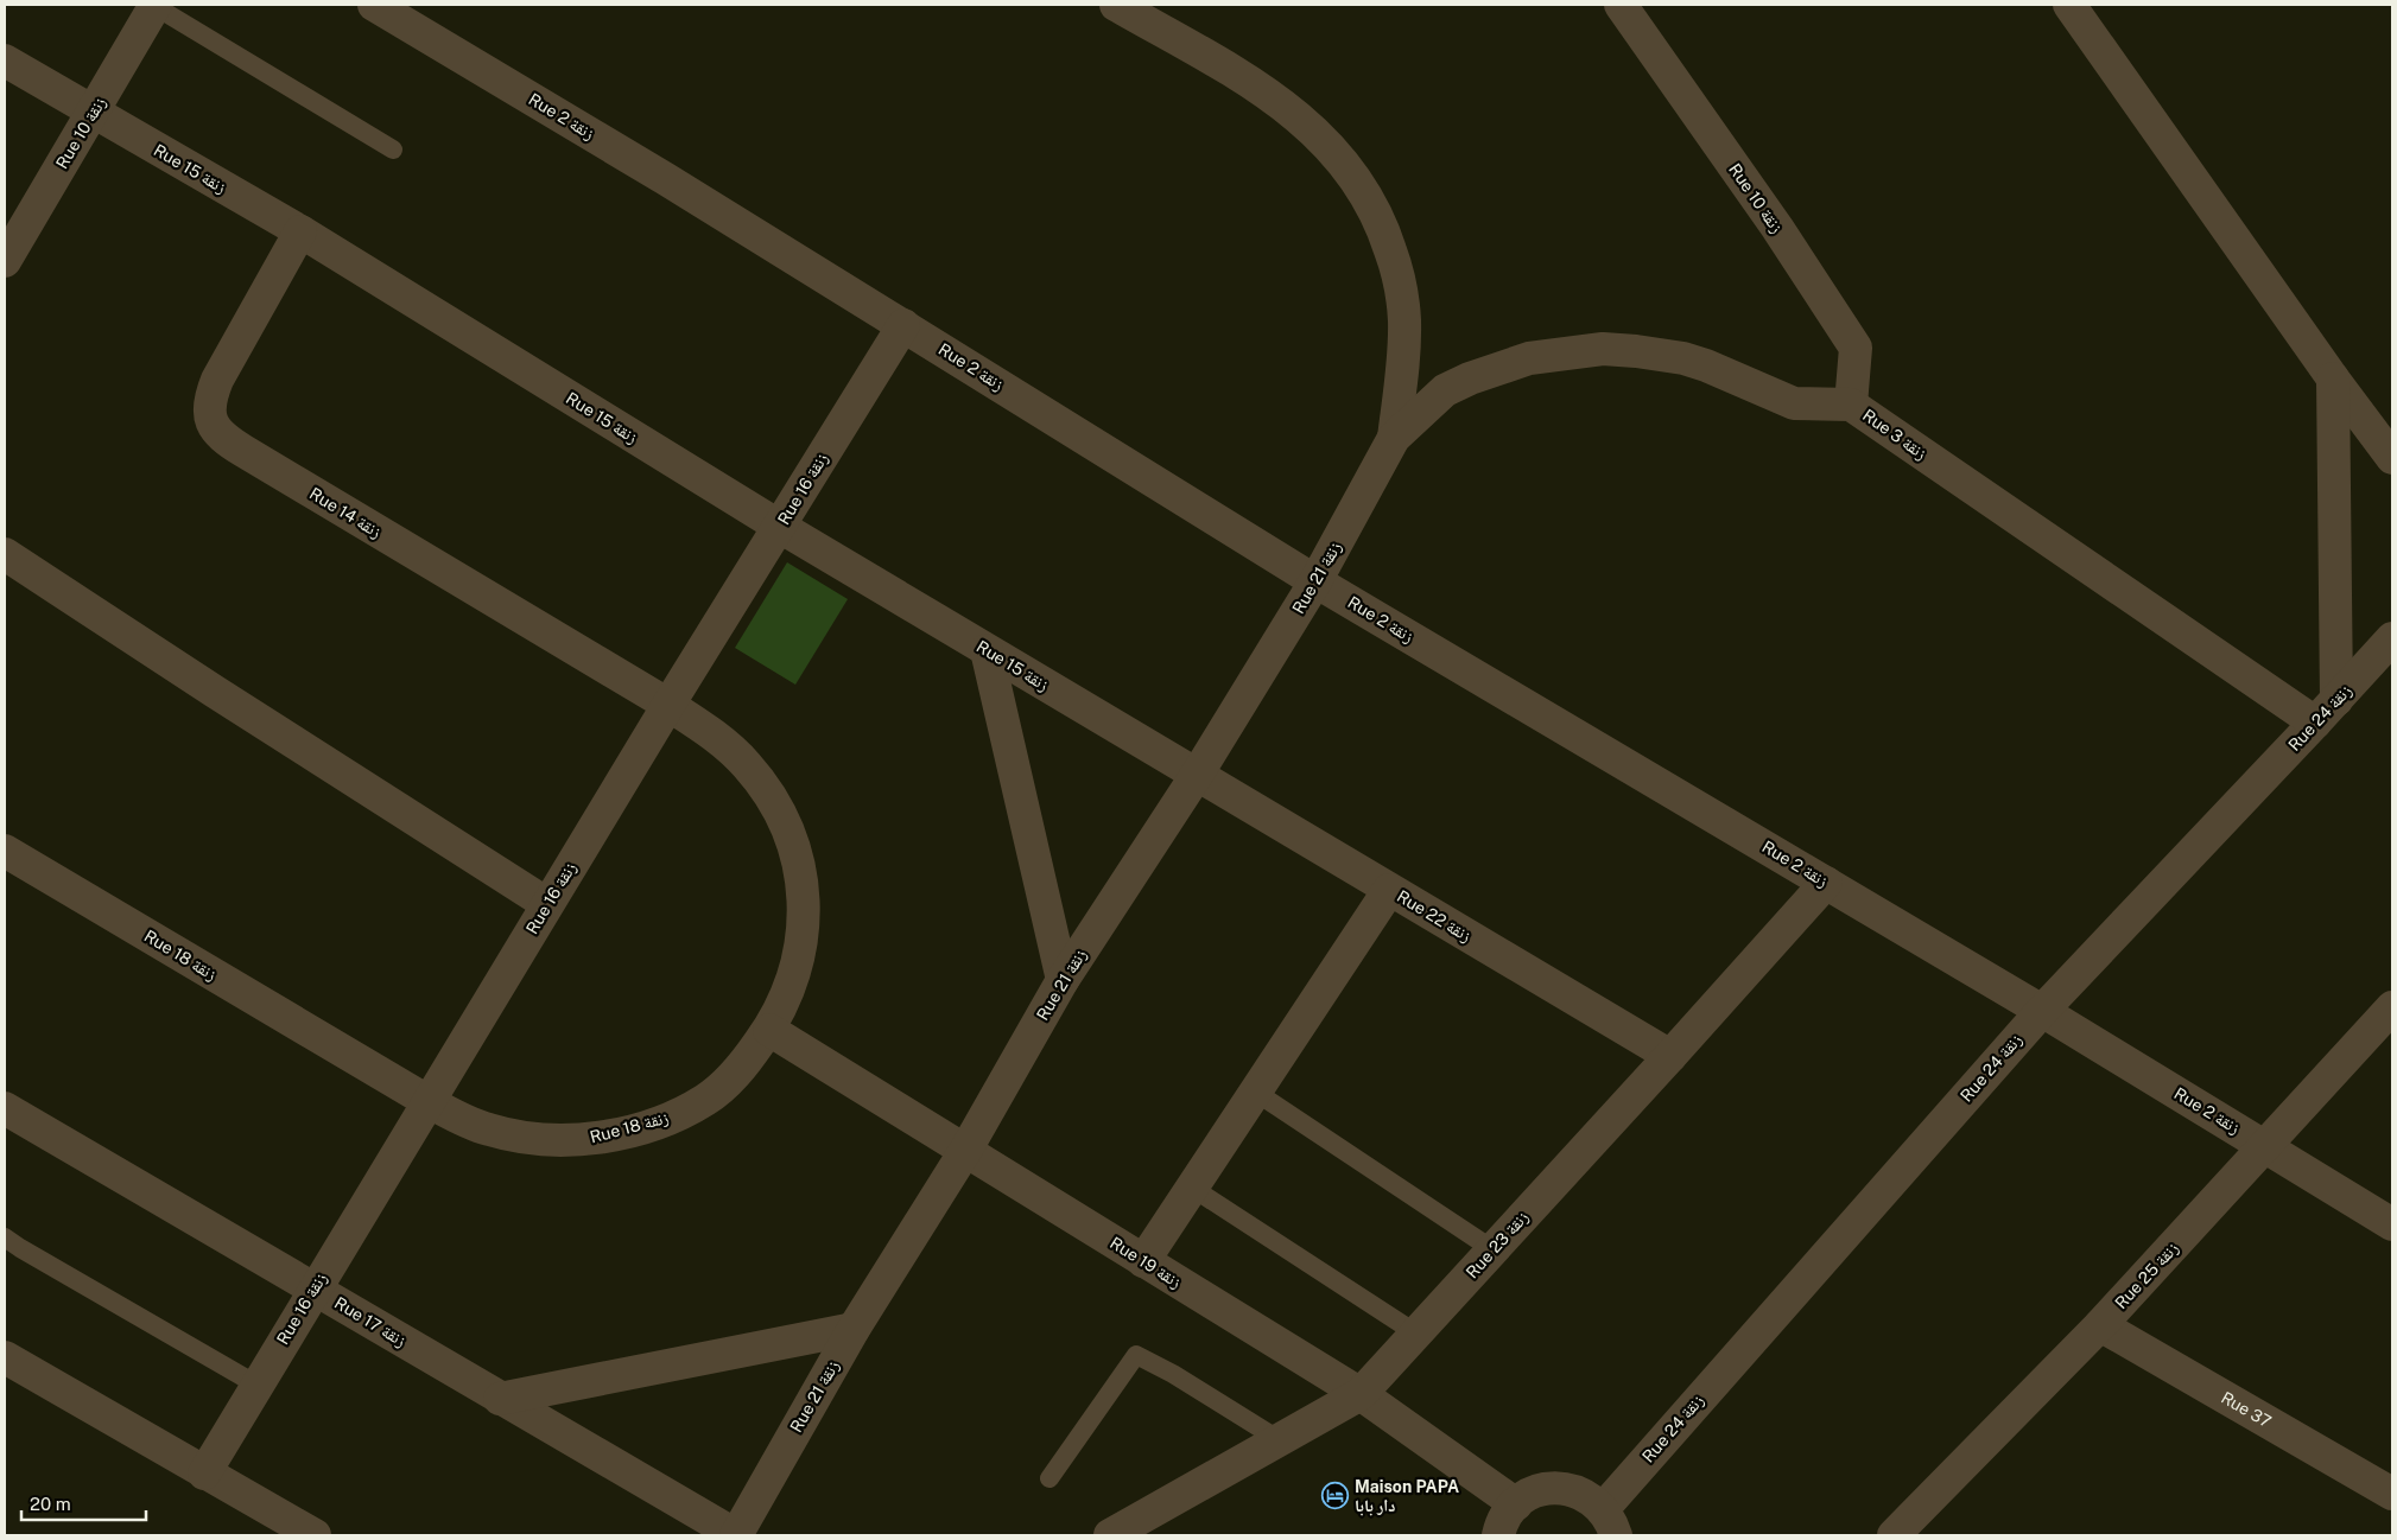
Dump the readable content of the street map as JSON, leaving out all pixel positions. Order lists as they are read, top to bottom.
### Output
{
  "streets": {
    "street": [
      "Rue 2 زنقة",
      "Rue 10 زنقة",
      "Rue 15 زنقة",
      "Rue 3 زنقة",
      "Rue 16 زنقة",
      "Rue 14 زنقة",
      "Rue 21 زنقة",
      "Rue 24 زنقة",
      "Rue 22 زنقة",
      "Rue 18 زنقة",
      "Rue 23 زنقة",
      "Rue 19 زنقة",
      "Rue 25 زنقة",
      "Rue 17 زنقة",
      "Rue 37"
    ]
  },
  "crossings": [
    ["Rue 2 زنقة", "Rue 16 زنقة"],
    ["Rue 2 زنقة", "Rue 21 زنقة"],
    ["Rue 2 زنقة", "Rue 24 زنقة"],
    ["Rue 2 زنقة", "Rue 23 زنقة"],
    ["Rue 2 زنقة", "Rue 25 زنقة"],
    ["Rue 10 زنقة", "Rue 15 زنقة"],
    ["Rue 10 زنقة", "Rue 3 زنقة"],
    ["Rue 15 زنقة", "Rue 16 زنقة"],
    ["Rue 15 زنقة", "Rue 14 زنقة"],
    ["Rue 15 زنقة", "Rue 21 زنقة"],
    ["Rue 15 زنقة", "Rue 22 زنقة"],
    ["Rue 3 زنقة", "Rue 21 زنقة"],
    ["Rue 3 زنقة", "Rue 24 زنقة"],
    ["Rue 16 زنقة", "Rue 14 زنقة"],
    ["Rue 16 زنقة", "Rue 18 زنقة"],
    ["Rue 16 زنقة", "Rue 17 زنقة"],
    ["Rue 14 زنقة", "Rue 18 زنقة"],
    ["Rue 21 زنقة", "Rue 22 زنقة"],
    ["Rue 21 زنقة", "Rue 19 زنقة"],
    ["Rue 21 زنقة", "Rue 17 زنقة"],
    ["Rue 22 زنقة", "Rue 23 زنقة"],
    ["Rue 18 زنقة", "Rue 19 زنقة"],
    ["Rue 23 زنقة", "Rue 19 زنقة"],
    ["Rue 25 زنقة", "Rue 37"]
  ],
  "places": {
    "hotel": ["Maison PAPA دار بابا"]
  },
  "scale_bar": "20 m"
}
